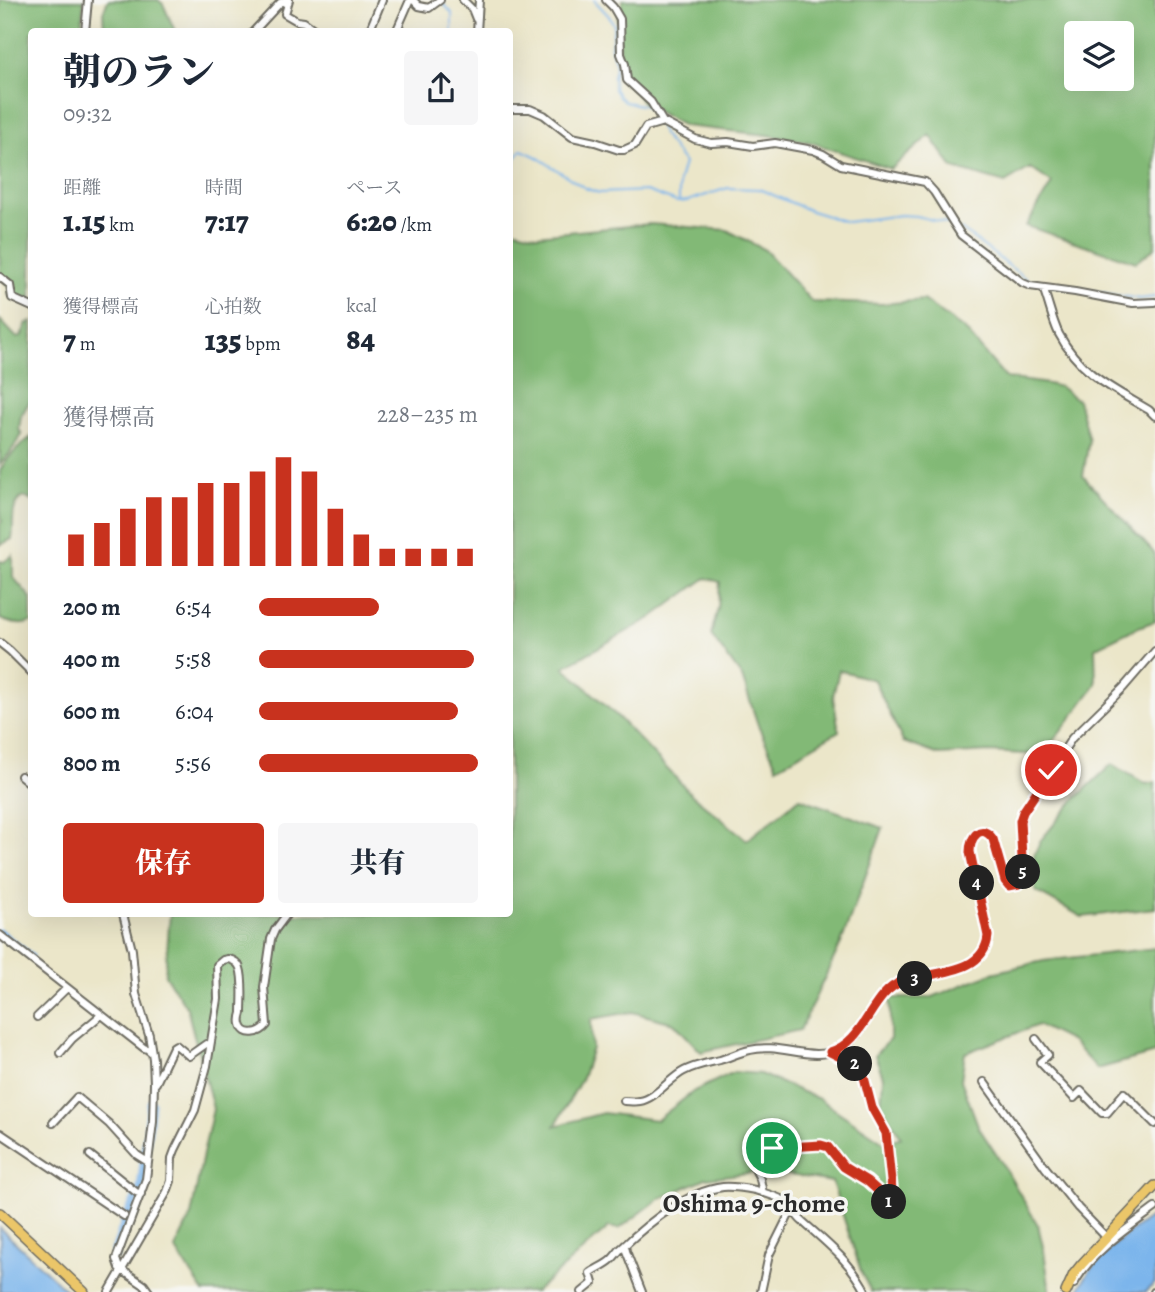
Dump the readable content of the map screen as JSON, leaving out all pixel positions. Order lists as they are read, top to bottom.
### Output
{
  "districts": ["Oshima 9-chome"],
  "page": {
    "heading": ["朝のラン", "09:32"],
    "stats": [
      ["距離", "1.15 km"],
      ["時間", "7:17"],
      ["ペース", "6:20 /km"],
      ["獲得標高", "7 m"],
      ["心拍数", "135 bpm"],
      ["kcal", "84"]
    ],
    "chart": ["獲得標高", "228–235 m"],
    "list": [
      {
        "name": "200 m",
        "note": "6:54"
      },
      {
        "name": "400 m",
        "note": "5:58"
      },
      {
        "name": "600 m",
        "note": "6:04"
      },
      {
        "name": "800 m",
        "note": "5:56"
      }
    ],
    "buttons": ["保存", "共有"],
    "pins": [
      "5",
      "4",
      "3",
      "2",
      "1"
    ]
  }
}
